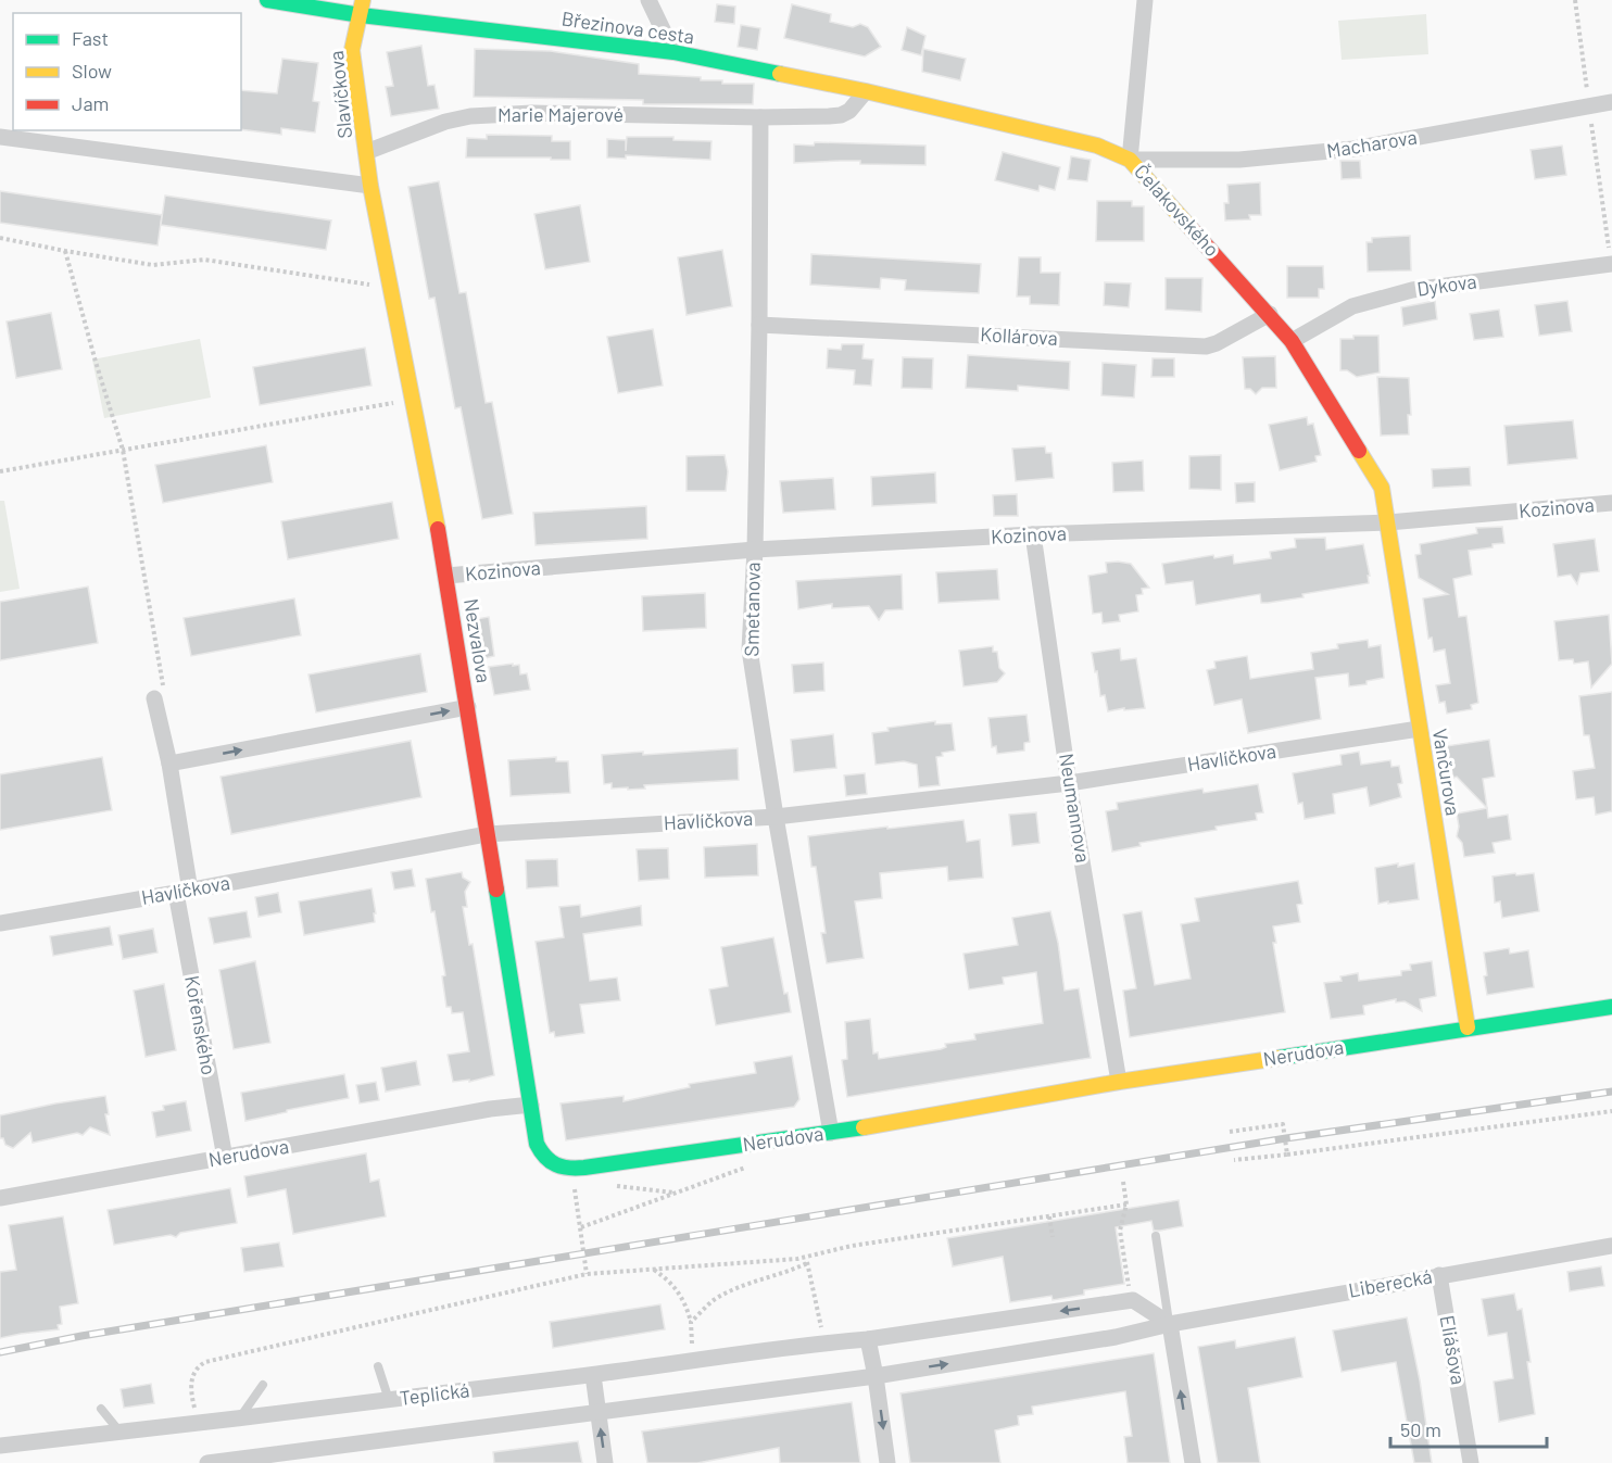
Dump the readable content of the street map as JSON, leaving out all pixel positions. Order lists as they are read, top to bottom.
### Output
{
  "streets": {
    "street": [
      "Březinova cesta",
      "Slavíčkova",
      "Marie Majerové",
      "Macharova",
      "Čelakovského",
      "Dykova",
      "Kollárova",
      "Kozinova",
      "Smetanova",
      "Nezvalova",
      "Havlíčkova",
      "Vančurova",
      "Neumannova",
      "Kořenského",
      "Nerudova",
      "Liberecká",
      "Eliášova",
      "Teplická"
    ]
  },
  "crossings": [
    ["Březinova cesta", "Slavíčkova"],
    ["Březinova cesta", "Čelakovského"],
    ["Slavíčkova", "Marie Majerové"],
    ["Slavíčkova", "Nezvalova"],
    ["Marie Majerové", "Smetanova"],
    ["Macharova", "Čelakovského"],
    ["Čelakovského", "Dykova"],
    ["Čelakovského", "Kollárova"],
    ["Čelakovského", "Kozinova"],
    ["Čelakovského", "Vančurova"],
    ["Kollárova", "Smetanova"],
    ["Kozinova", "Smetanova"],
    ["Kozinova", "Nezvalova"],
    ["Kozinova", "Vančurova"],
    ["Kozinova", "Neumannova"],
    ["Smetanova", "Havlíčkova"],
    ["Smetanova", "Nerudova"],
    ["Nezvalova", "Havlíčkova"],
    ["Nezvalova", "Nerudova"],
    ["Havlíčkova", "Vančurova"],
    ["Havlíčkova", "Neumannova"],
    ["Havlíčkova", "Kořenského"],
    ["Vančurova", "Nerudova"],
    ["Neumannova", "Nerudova"],
    ["Kořenského", "Nerudova"],
    ["Liberecká", "Eliášova"],
    ["Liberecká", "Teplická"]
  ],
  "legend": ["Fast", "Slow", "Jam"],
  "scale_bar": "50 m"
}
